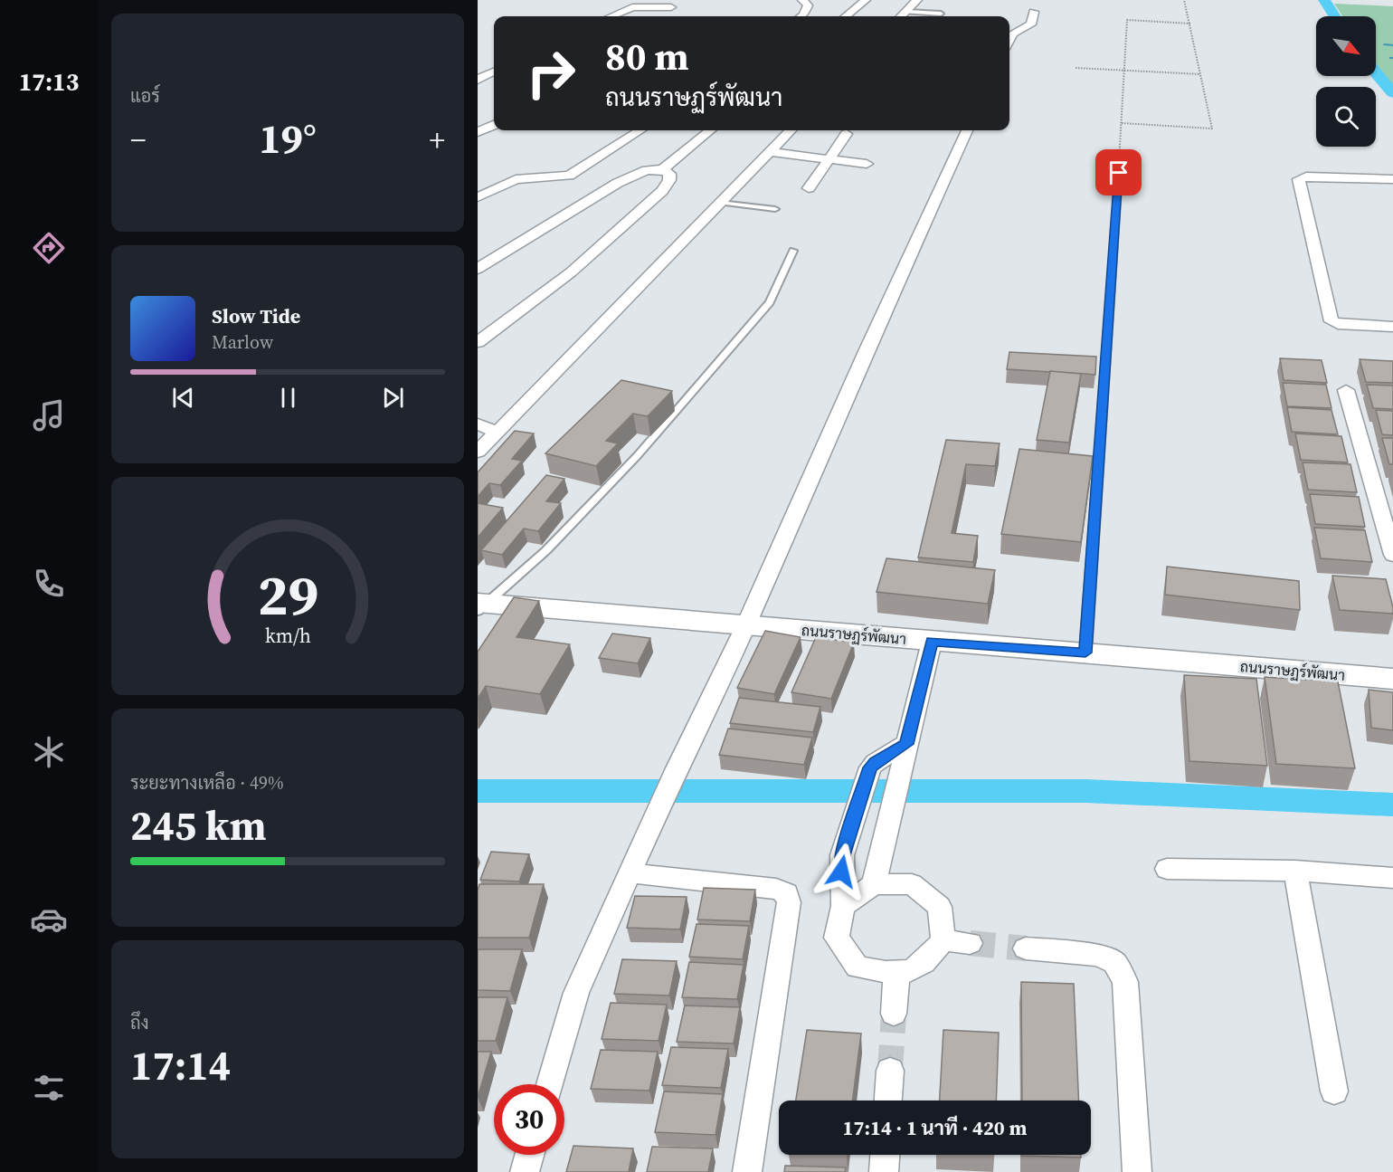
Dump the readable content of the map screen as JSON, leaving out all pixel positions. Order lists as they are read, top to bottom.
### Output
{
  "streets": {
    "street": ["ถนนราษฏร์พัฒนา"]
  },
  "north": "bottom right",
  "page": {
    "tabs": "17:13",
    "tile": [
      "แอร์",
      ["ระยะทางเหลือ · 49%", "245 km"],
      ["ถึง", "17:14"]
    ],
    "turn": ["80 m", "ถนนราษฏร์พัฒนา"],
    "heat": ["−", "19°", "+"],
    "song": ["Slow Tide", "Marlow"],
    "limit": "30",
    "trip": "17:14 · 1 นาที · 420 m",
    "gauge": ["29", "km/h"]
  }
}
